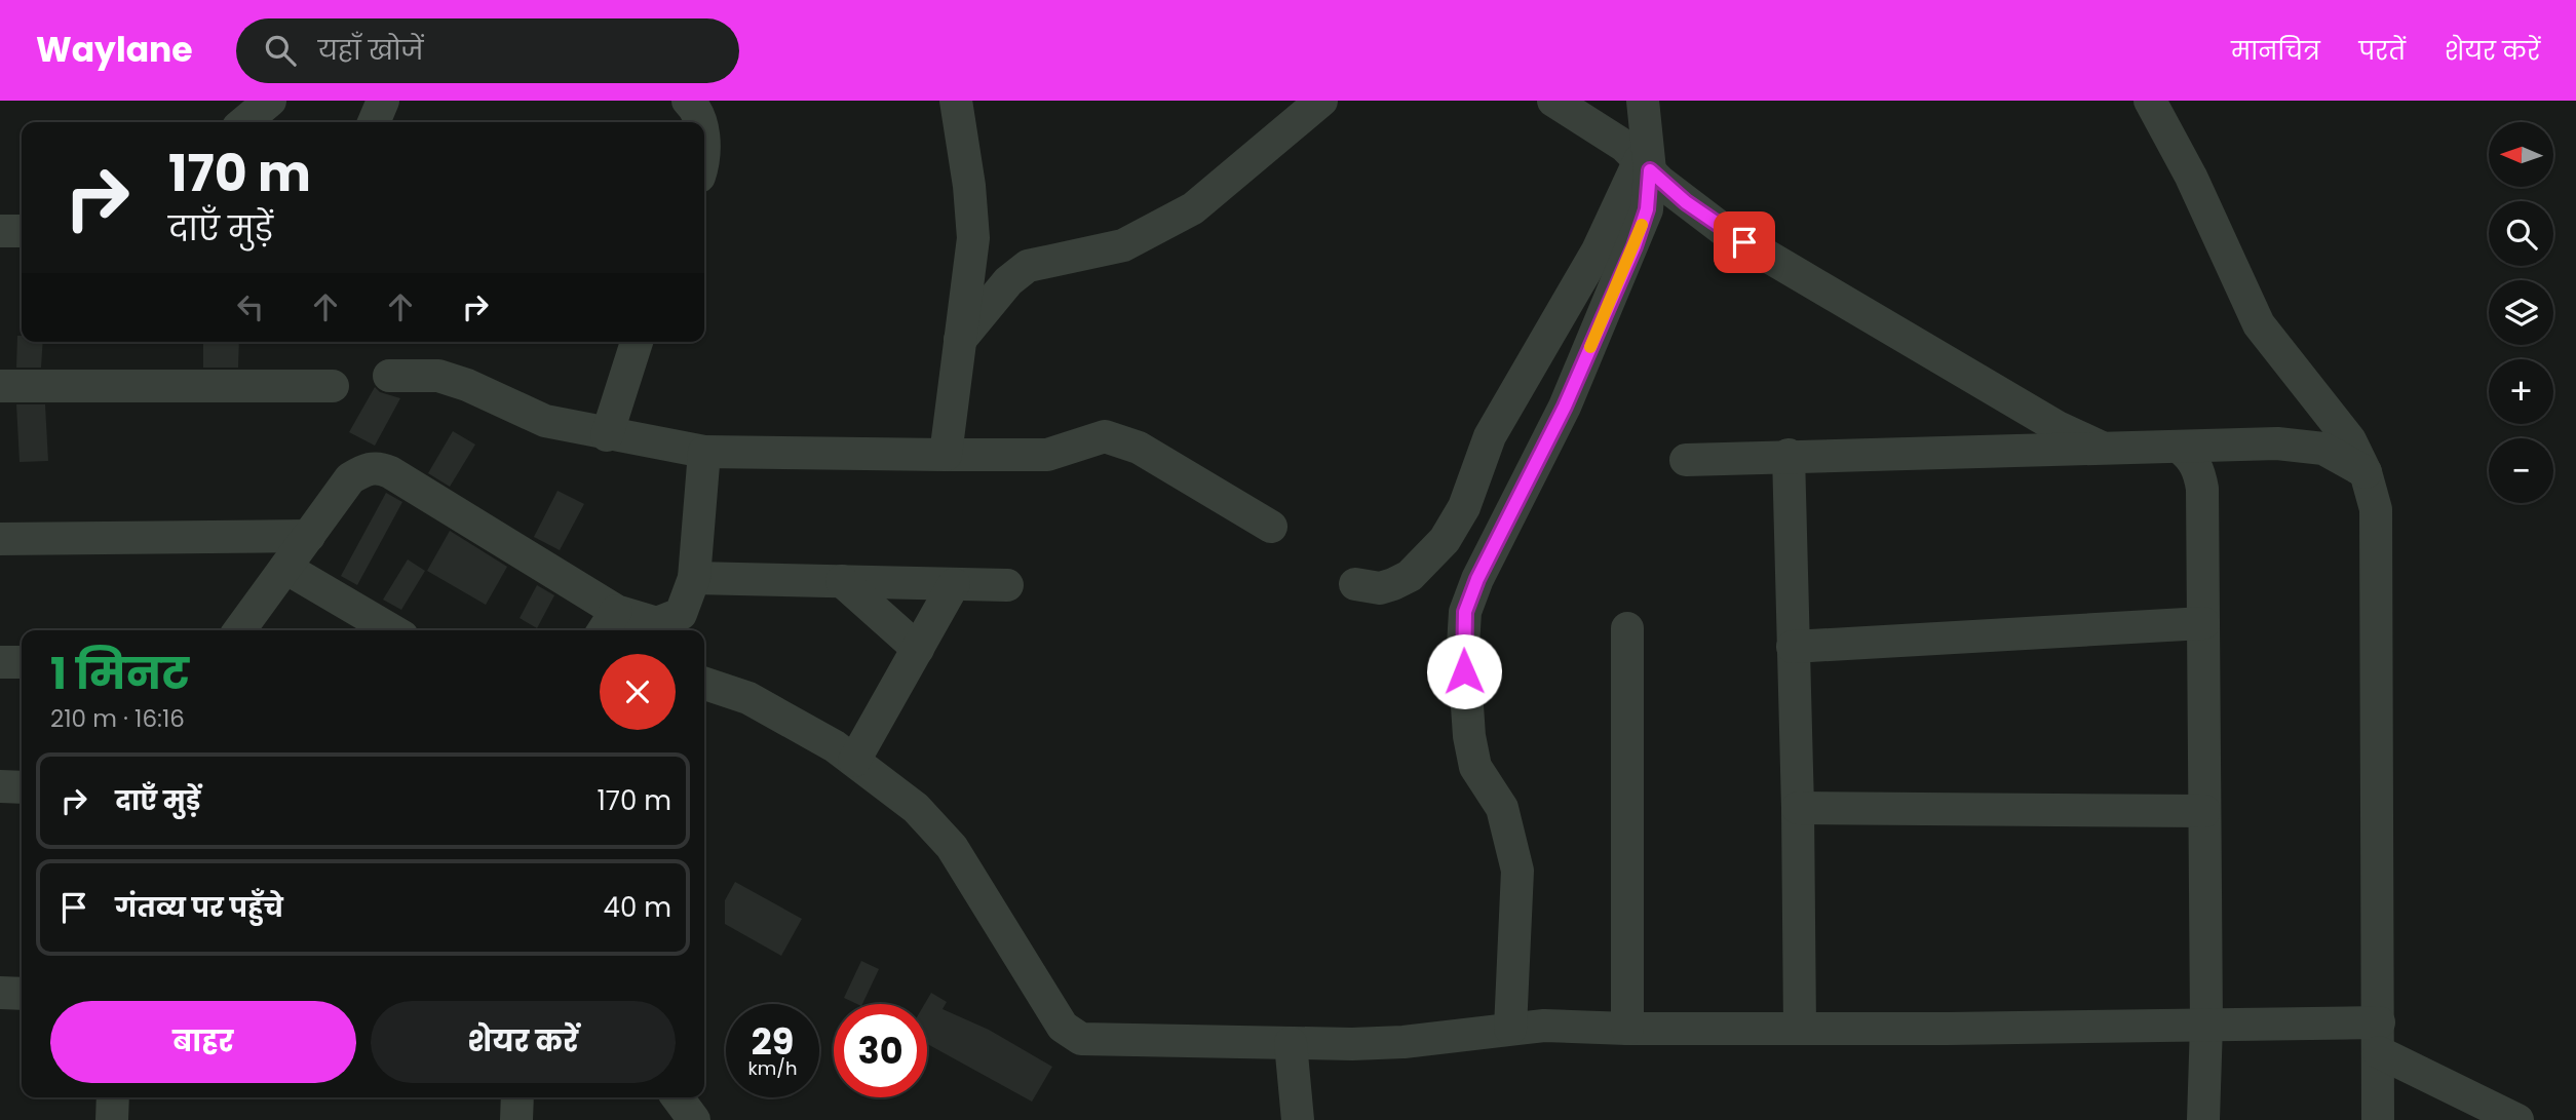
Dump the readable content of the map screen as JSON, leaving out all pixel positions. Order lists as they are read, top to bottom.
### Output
{
  "north": "left",
  "page": {
    "header": "Waylane",
    "search": "यहाँ खोजें",
    "nav": ["मानचित्र", "परतें", "शेयर करें"],
    "map_buttons": ["+", "−"],
    "turn": ["170 m", "दाएँ मुड़ें"],
    "heading": ["1 मिनट", "210 m · 16:16"],
    "list": [
      {
        "name": "दाएँ मुड़ें",
        "value": "170 m"
      },
      {
        "name": "गंतव्य पर पहुँचे",
        "value": "40 m"
      }
    ],
    "buttons": ["बाहर", "शेयर करें"],
    "speed": "29 km/h",
    "limit": "30"
  }
}
